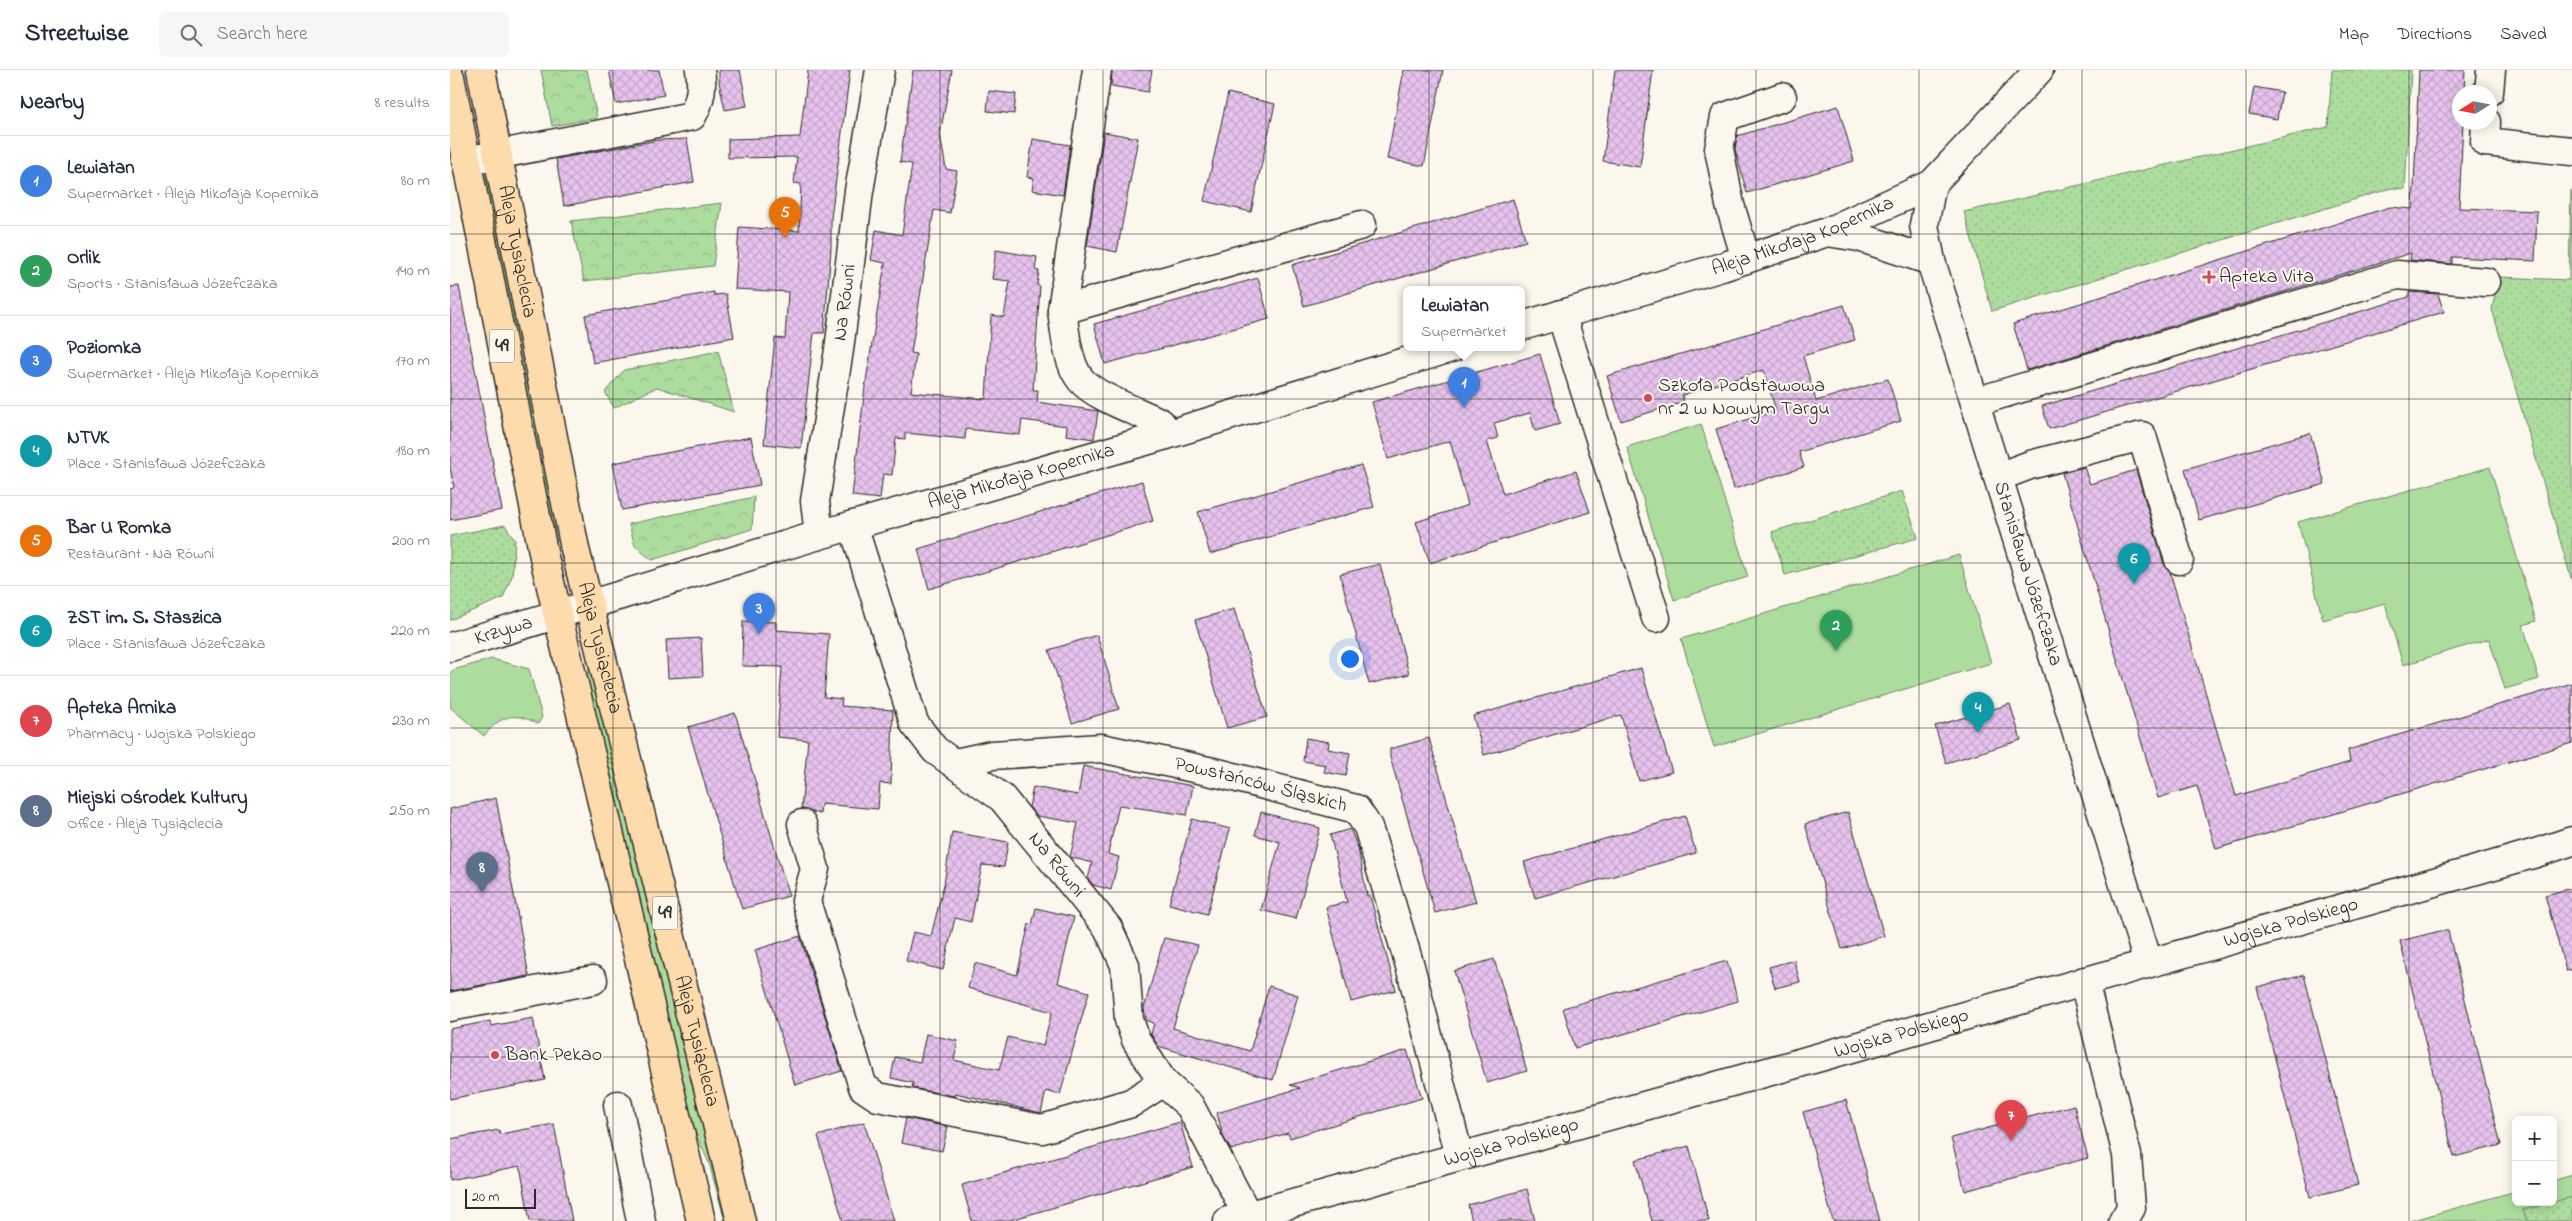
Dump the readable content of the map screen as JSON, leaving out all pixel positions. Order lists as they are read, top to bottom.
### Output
{
  "streets": {
    "main road": ["Aleja Tysiąclecia", "49"],
    "street": [
      "Aleja Mikołaja Kopernika",
      "Na Równi",
      "Stanisława Józefczaka",
      "Krzywa",
      "Powstańców Śląskich",
      "Wojska Polskiego"
    ]
  },
  "crossings": [
    ["Aleja Mikołaja Kopernika", "Aleja Tysiąclecia"],
    ["Aleja Mikołaja Kopernika", "Na Równi"],
    ["Aleja Mikołaja Kopernika", "Stanisława Józefczaka"],
    ["Aleja Mikołaja Kopernika", "Krzywa"],
    ["Aleja Tysiąclecia", "Krzywa"],
    ["Na Równi", "Powstańców Śląskich"],
    ["Na Równi", "Wojska Polskiego"],
    ["Stanisława Józefczaka", "Wojska Polskiego"],
    ["Powstańców Śląskich", "Wojska Polskiego"]
  ],
  "places": {
    "health": ["Apteka Vita"],
    "other": ["Szkoła Podstawowa nr 2 w Nowym Targu", "Bank Pekao"]
  },
  "scale_bar": "20 m",
  "north": "left",
  "page": {
    "header": "Streetwise",
    "search": "Search here",
    "nav": ["Map", "Directions", "Saved"],
    "heading": ["Nearby", "8 results"],
    "list": [
      {
        "mark": "1",
        "name": "Lewiatan",
        "note": "Supermarket · Aleja Mikołaja Kopernika",
        "value": "80 m"
      },
      {
        "mark": "2",
        "name": "Orlik",
        "note": "Sports · Stanisława Józefczaka",
        "value": "140 m"
      },
      {
        "mark": "3",
        "name": "Poziomka",
        "note": "Supermarket · Aleja Mikołaja Kopernika",
        "value": "170 m"
      },
      {
        "mark": "4",
        "name": "NTVK",
        "note": "Place · Stanisława Józefczaka",
        "value": "180 m"
      },
      {
        "mark": "5",
        "name": "Bar U Romka",
        "note": "Restaurant · Na Równi",
        "value": "200 m"
      },
      {
        "mark": "6",
        "name": "ZST im. S. Staszica",
        "note": "Place · Stanisława Józefczaka",
        "value": "220 m"
      },
      {
        "mark": "7",
        "name": "Apteka Arnika",
        "note": "Pharmacy · Wojska Polskiego",
        "value": "230 m"
      },
      {
        "mark": "8",
        "name": "Miejski Ośrodek Kultury",
        "note": "Office · Aleja Tysiąclecia",
        "value": "250 m"
      }
    ],
    "pins": [
      "5",
      "1",
      "6",
      "3",
      "2",
      "4",
      "8",
      "7"
    ],
    "popup": ["Lewiatan", "Supermarket"],
    "map_buttons": ["+", "−"],
    "scale": "20 m"
  }
}
